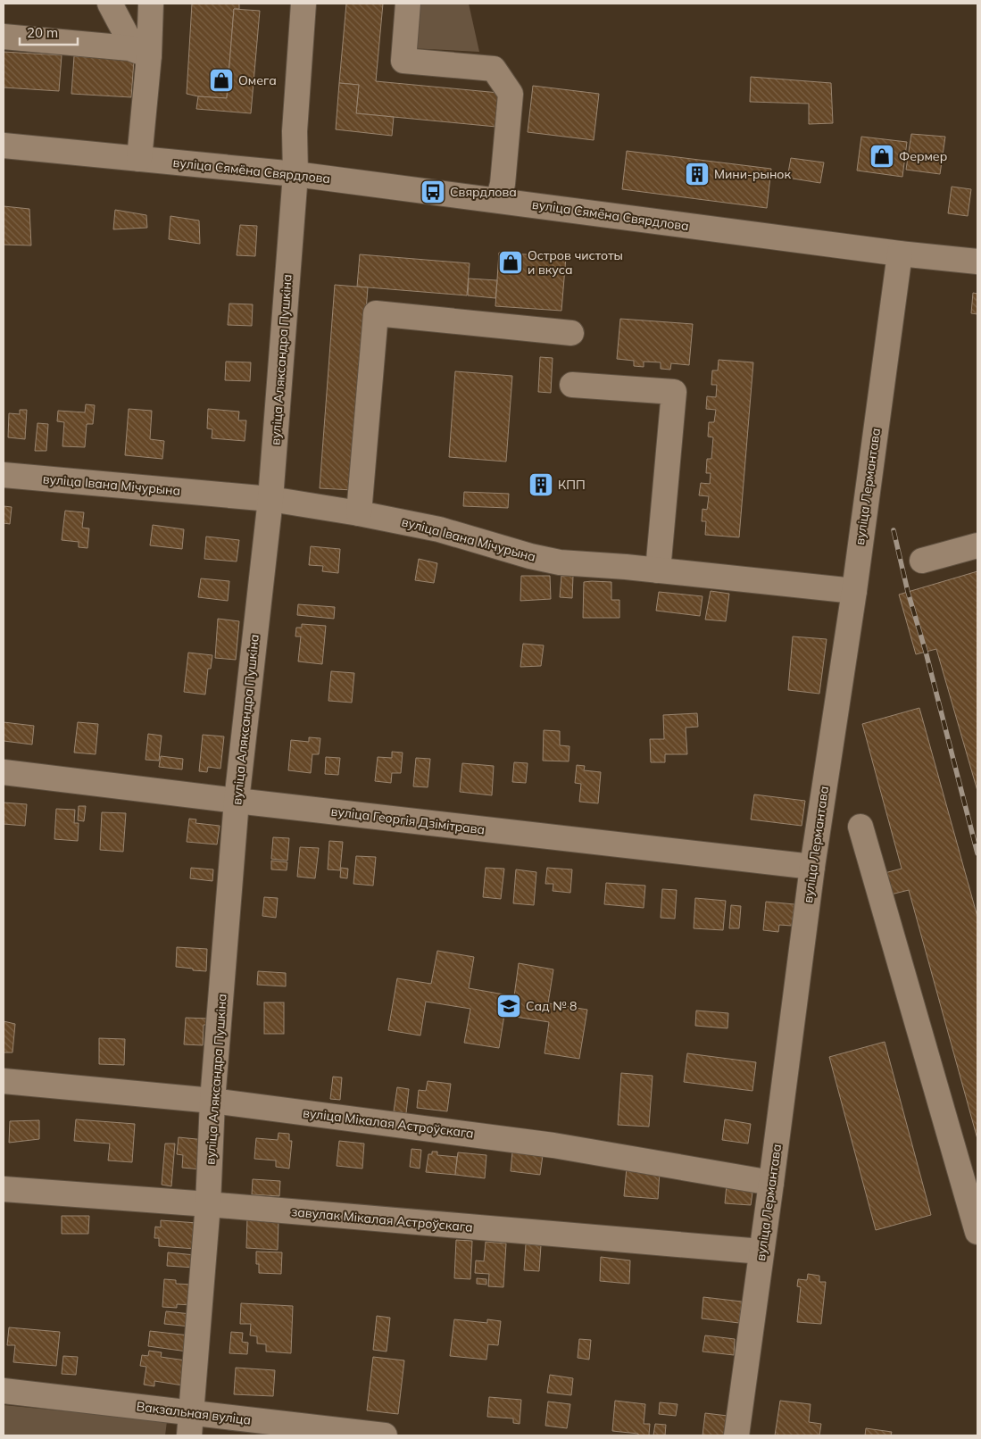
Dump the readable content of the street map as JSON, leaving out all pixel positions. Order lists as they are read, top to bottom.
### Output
{
  "streets": {
    "street": [
      "вуліца Сямёна Свярдлова",
      "вуліца Аляксандра Пушкіна",
      "вуліца Івана Мічурына",
      "вуліца Лермантава",
      "вуліца Георгія Дзімітрава",
      "вуліца Мікалая Астроўскага",
      "завулак Мікалая Астроўскага",
      "Вакзальная вуліца"
    ]
  },
  "crossings": [
    ["вуліца Сямёна Свярдлова", "вуліца Аляксандра Пушкіна"],
    ["вуліца Сямёна Свярдлова", "вуліца Лермантава"],
    ["вуліца Аляксандра Пушкіна", "вуліца Івана Мічурына"],
    ["вуліца Аляксандра Пушкіна", "вуліца Георгія Дзімітрава"],
    ["вуліца Аляксандра Пушкіна", "вуліца Мікалая Астроўскага"],
    ["вуліца Аляксандра Пушкіна", "завулак Мікалая Астроўскага"],
    ["вуліца Аляксандра Пушкіна", "Вакзальная вуліца"],
    ["вуліца Івана Мічурына", "вуліца Лермантава"],
    ["вуліца Лермантава", "вуліца Георгія Дзімітрава"],
    ["вуліца Лермантава", "вуліца Мікалая Астроўскага"],
    ["вуліца Лермантава", "завулак Мікалая Астроўскага"]
  ],
  "places": {
    "shop": ["Омега", "Фермер", "Остров чистоты и вкуса"],
    "building": ["Мини-рынок", "КПП"],
    "bus stop": ["Свярдлова"],
    "school or university": ["Сад № 8"]
  },
  "scale_bar": "20 m"
}
